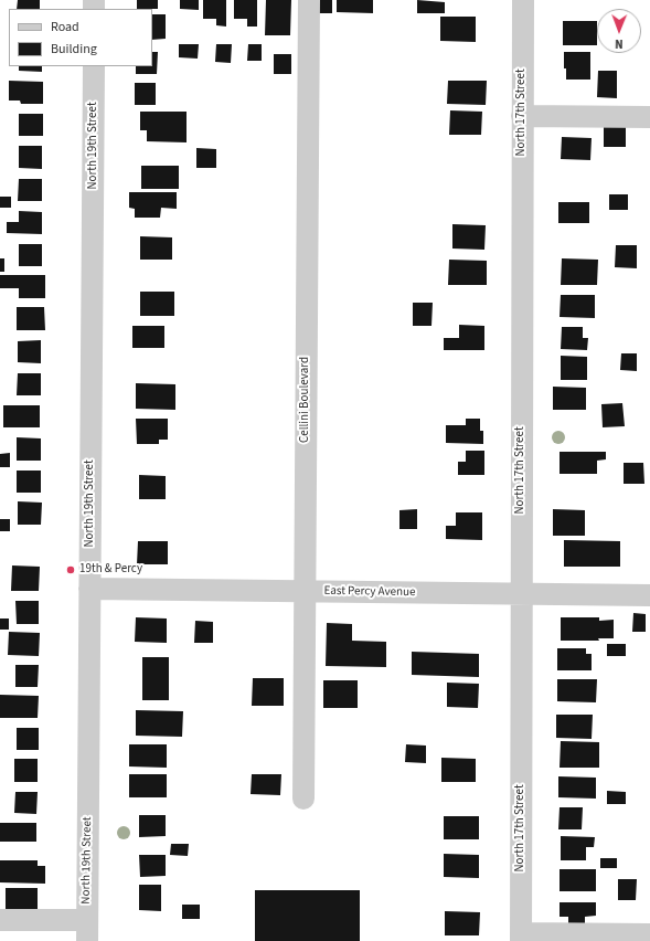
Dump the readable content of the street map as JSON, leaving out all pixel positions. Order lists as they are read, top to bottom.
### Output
{
  "streets": {
    "street": [
      "North 17th Street",
      "North 19th Street",
      "Cellini Boulevard",
      "East Percy Avenue"
    ]
  },
  "crossings": [
    ["North 17th Street", "East Percy Avenue"],
    ["North 19th Street", "East Percy Avenue"],
    ["Cellini Boulevard", "East Percy Avenue"]
  ],
  "places": ["19th & Percy"],
  "legend": ["Road", "Building"],
  "north": "bottom"
}
